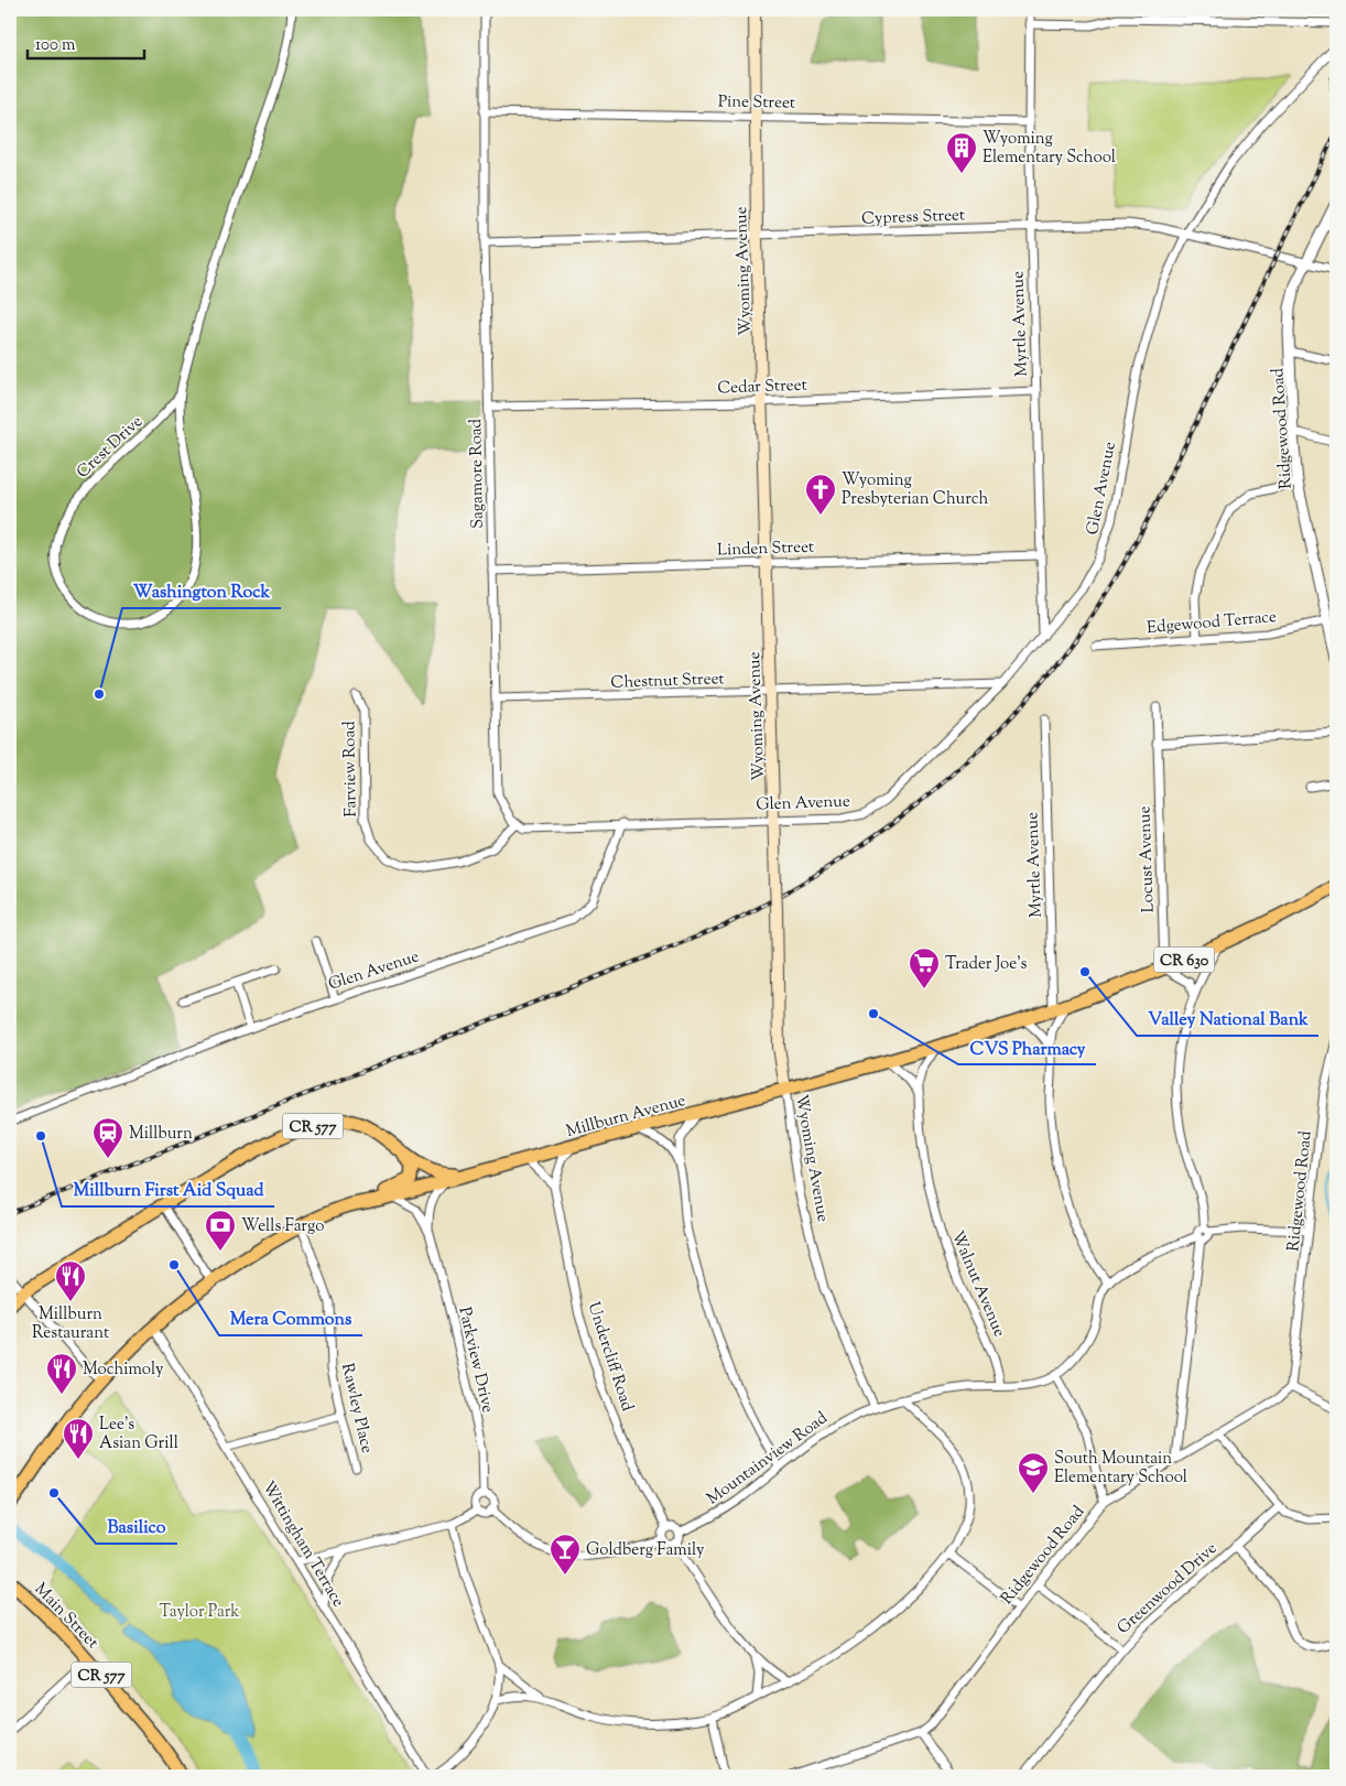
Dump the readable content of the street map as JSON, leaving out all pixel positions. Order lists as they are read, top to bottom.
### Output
{
  "streets": {
    "main road": [
      "Wyoming Avenue",
      "CR 630",
      "Millburn Avenue",
      "CR 577",
      "Main Street"
    ],
    "street": [
      "Pine Street",
      "Cypress Street",
      "Myrtle Avenue",
      "Cedar Street",
      "Ridgewood Road",
      "Crest Drive",
      "Sagamore Road",
      "Glen Avenue",
      "Linden Street",
      "Edgewood Terrace",
      "Chestnut Street",
      "Farview Road",
      "Locust Avenue",
      "Walnut Avenue",
      "Undercliff Road",
      "Parkview Drive",
      "Rawley Place",
      "Mountainview Road",
      "Wittingham Terrace",
      "Greenwood Drive"
    ]
  },
  "crossings": [
    ["Pine Street", "Wyoming Avenue"],
    ["Pine Street", "Myrtle Avenue"],
    ["Pine Street", "Sagamore Road"],
    ["Cypress Street", "Wyoming Avenue"],
    ["Cypress Street", "Myrtle Avenue"],
    ["Cypress Street", "Ridgewood Road"],
    ["Cypress Street", "Sagamore Road"],
    ["Cypress Street", "Glen Avenue"],
    ["Wyoming Avenue", "Cedar Street"],
    ["Wyoming Avenue", "Glen Avenue"],
    ["Wyoming Avenue", "Linden Street"],
    ["Wyoming Avenue", "Chestnut Street"],
    ["Wyoming Avenue", "Millburn Avenue"],
    ["Wyoming Avenue", "Mountainview Road"],
    ["Myrtle Avenue", "Cedar Street"],
    ["Myrtle Avenue", "Glen Avenue"],
    ["Myrtle Avenue", "Linden Street"],
    ["Myrtle Avenue", "Millburn Avenue"],
    ["Cedar Street", "Sagamore Road"],
    ["Ridgewood Road", "Edgewood Terrace"],
    ["Sagamore Road", "Linden Street"],
    ["Sagamore Road", "Chestnut Street"],
    ["Sagamore Road", "Farview Road"],
    ["Glen Avenue", "Chestnut Street"],
    ["Locust Avenue", "Millburn Avenue"],
    ["Millburn Avenue", "CR 577"],
    ["Millburn Avenue", "Walnut Avenue"],
    ["Millburn Avenue", "Undercliff Road"],
    ["Millburn Avenue", "Parkview Drive"],
    ["Millburn Avenue", "Rawley Place"],
    ["Millburn Avenue", "Wittingham Terrace"],
    ["Walnut Avenue", "Mountainview Road"],
    ["Undercliff Road", "Mountainview Road"]
  ],
  "parks": ["Taylor Park"],
  "places": {
    "building": ["Wyoming Elementary School"],
    "church": ["Wyoming Presbyterian Church"],
    "other": [
      "Washington Rock",
      "Valley National Bank",
      "CVS Pharmacy",
      "Millburn First Aid Squad",
      "Mera Commons",
      "Basilico"
    ],
    "supermarket": ["Trader Joe's"],
    "station": ["Millburn"],
    "bank": ["Wells Fargo"],
    "restaurant": ["Millburn Restaurant", "Mochimoly", "Lee's Asian Grill"],
    "school or university": ["South Mountain Elementary School"],
    "bar": ["Goldberg Family"]
  },
  "scale_bar": "100 m"
}
